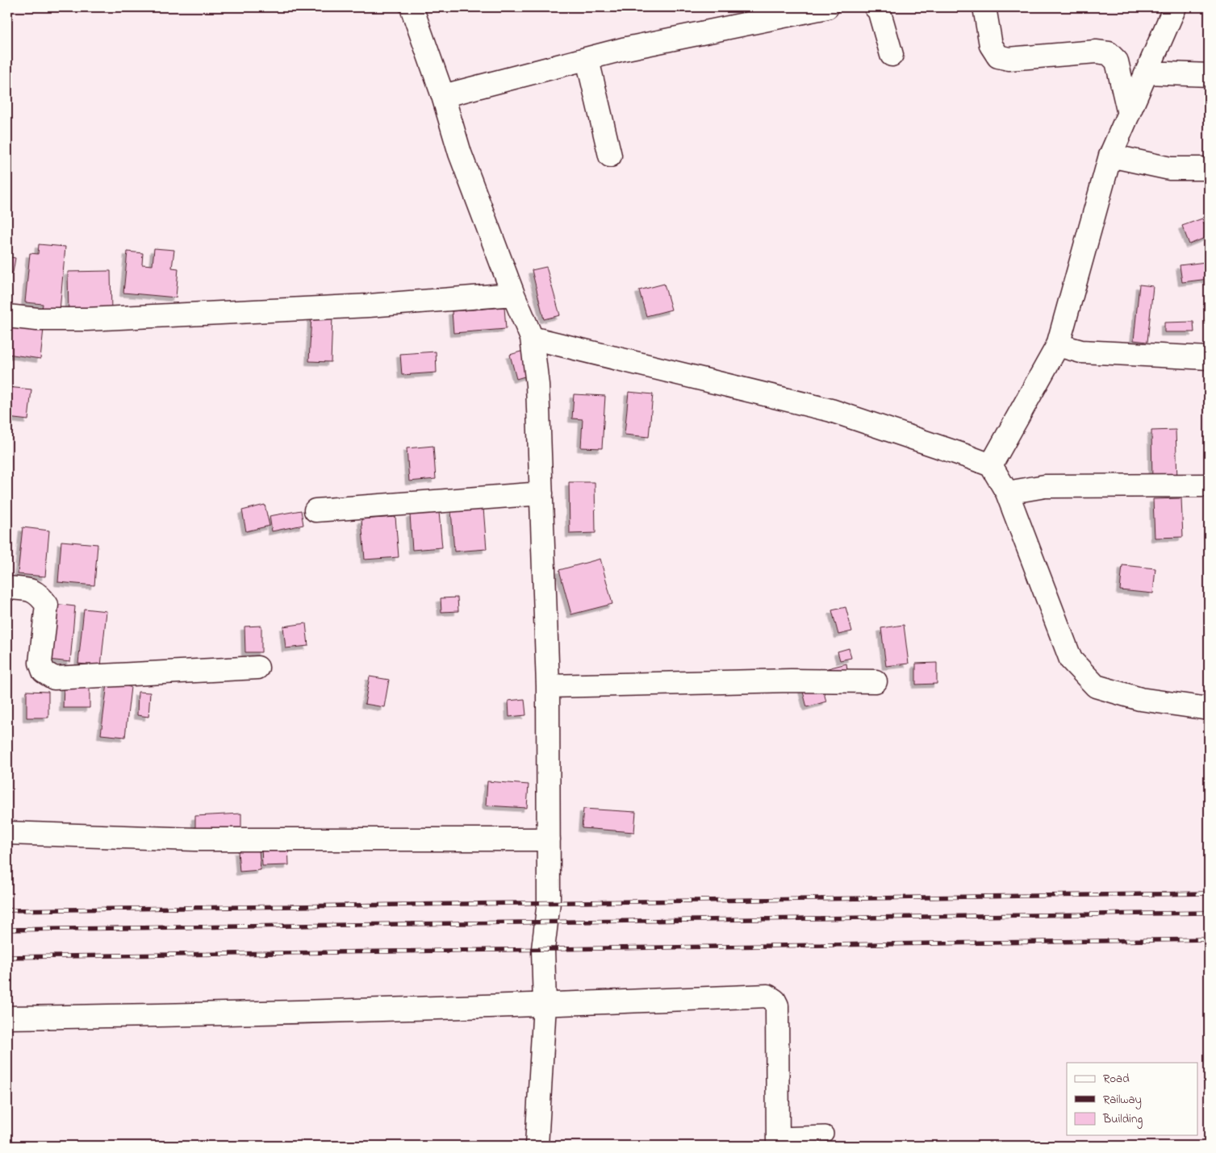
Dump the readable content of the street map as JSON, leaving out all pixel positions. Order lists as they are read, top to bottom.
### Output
{
  "legend": ["Road", "Railway", "Building"]
}
